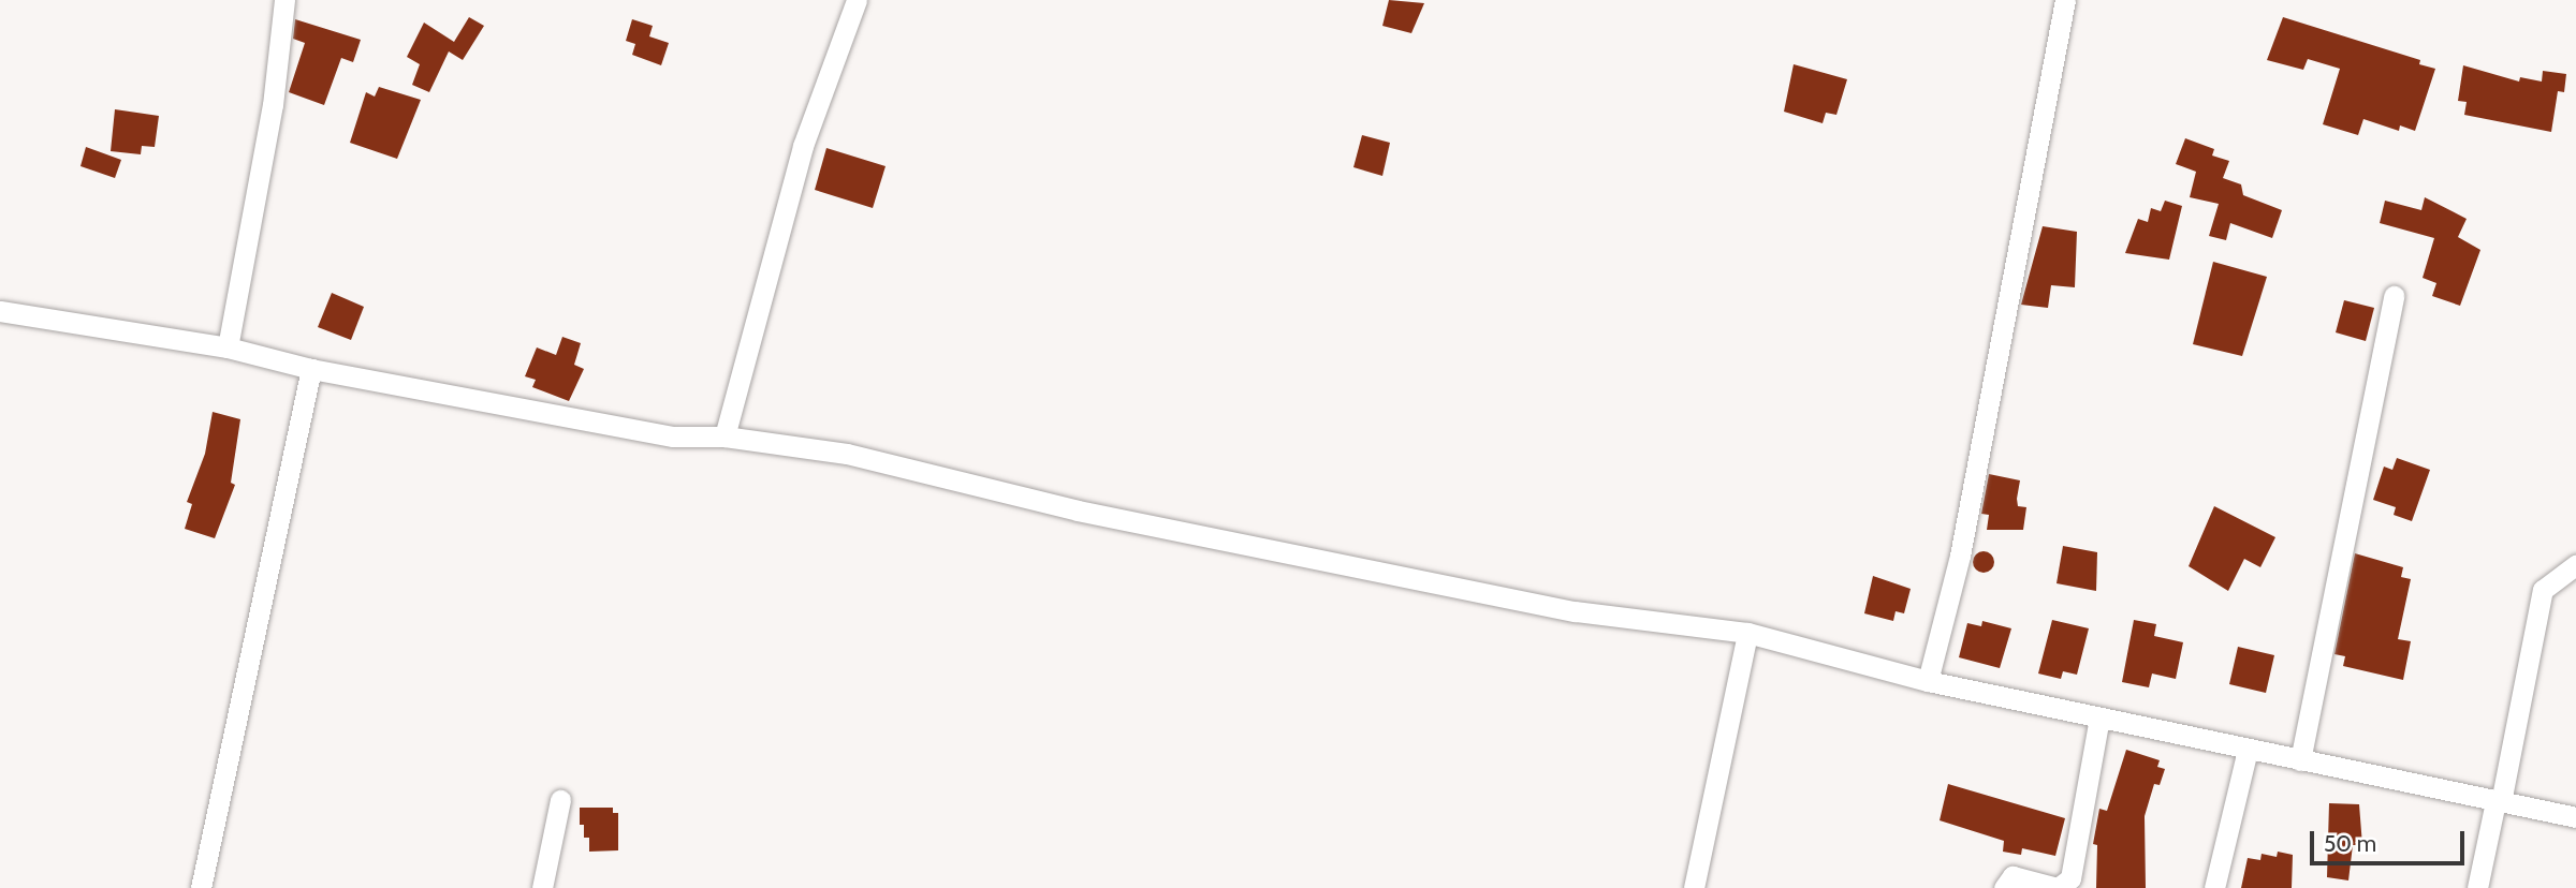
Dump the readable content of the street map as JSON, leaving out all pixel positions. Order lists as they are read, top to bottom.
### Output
{
  "scale_bar": "50 m"
}
